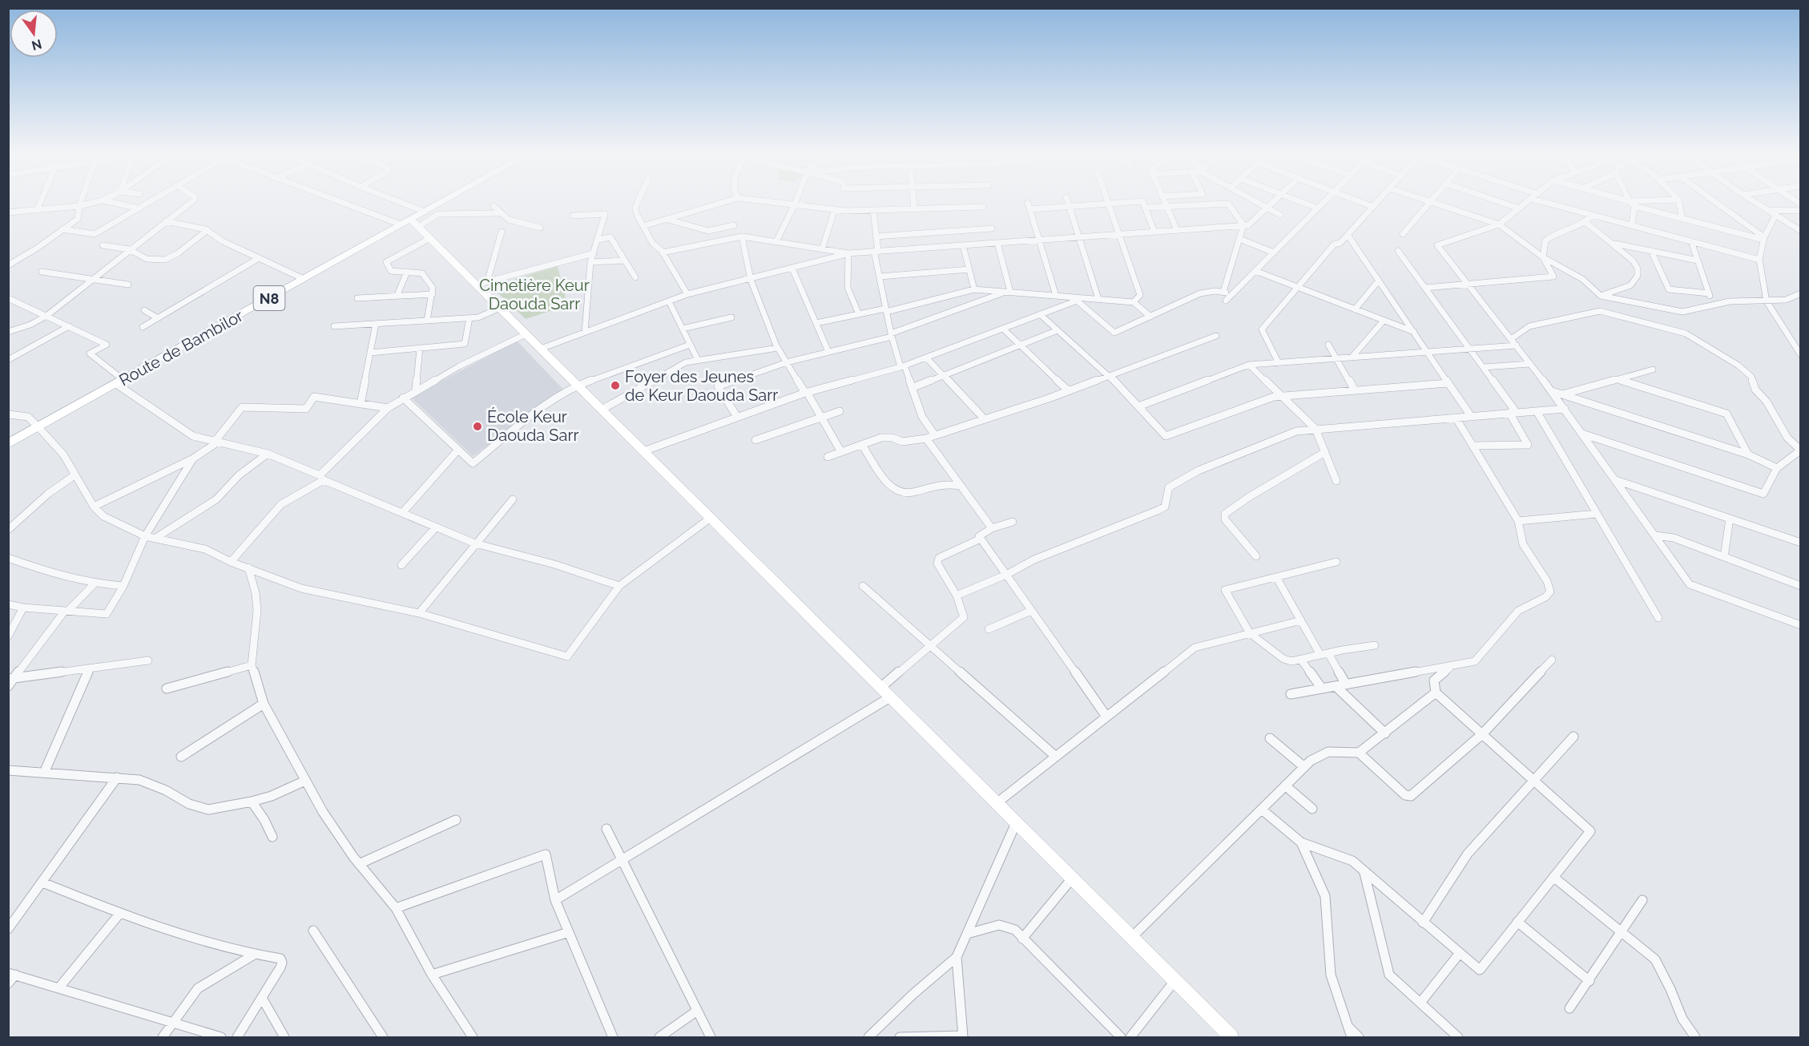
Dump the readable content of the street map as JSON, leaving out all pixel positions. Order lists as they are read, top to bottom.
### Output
{
  "streets": {
    "main road": ["N8", "Route de Bambilor"]
  },
  "parks": ["Cimetière Keur Daouda Sarr"],
  "places": ["Foyer des Jeunes de Keur Daouda Sarr", "École Keur Daouda Sarr"],
  "north": "bottom"
}
